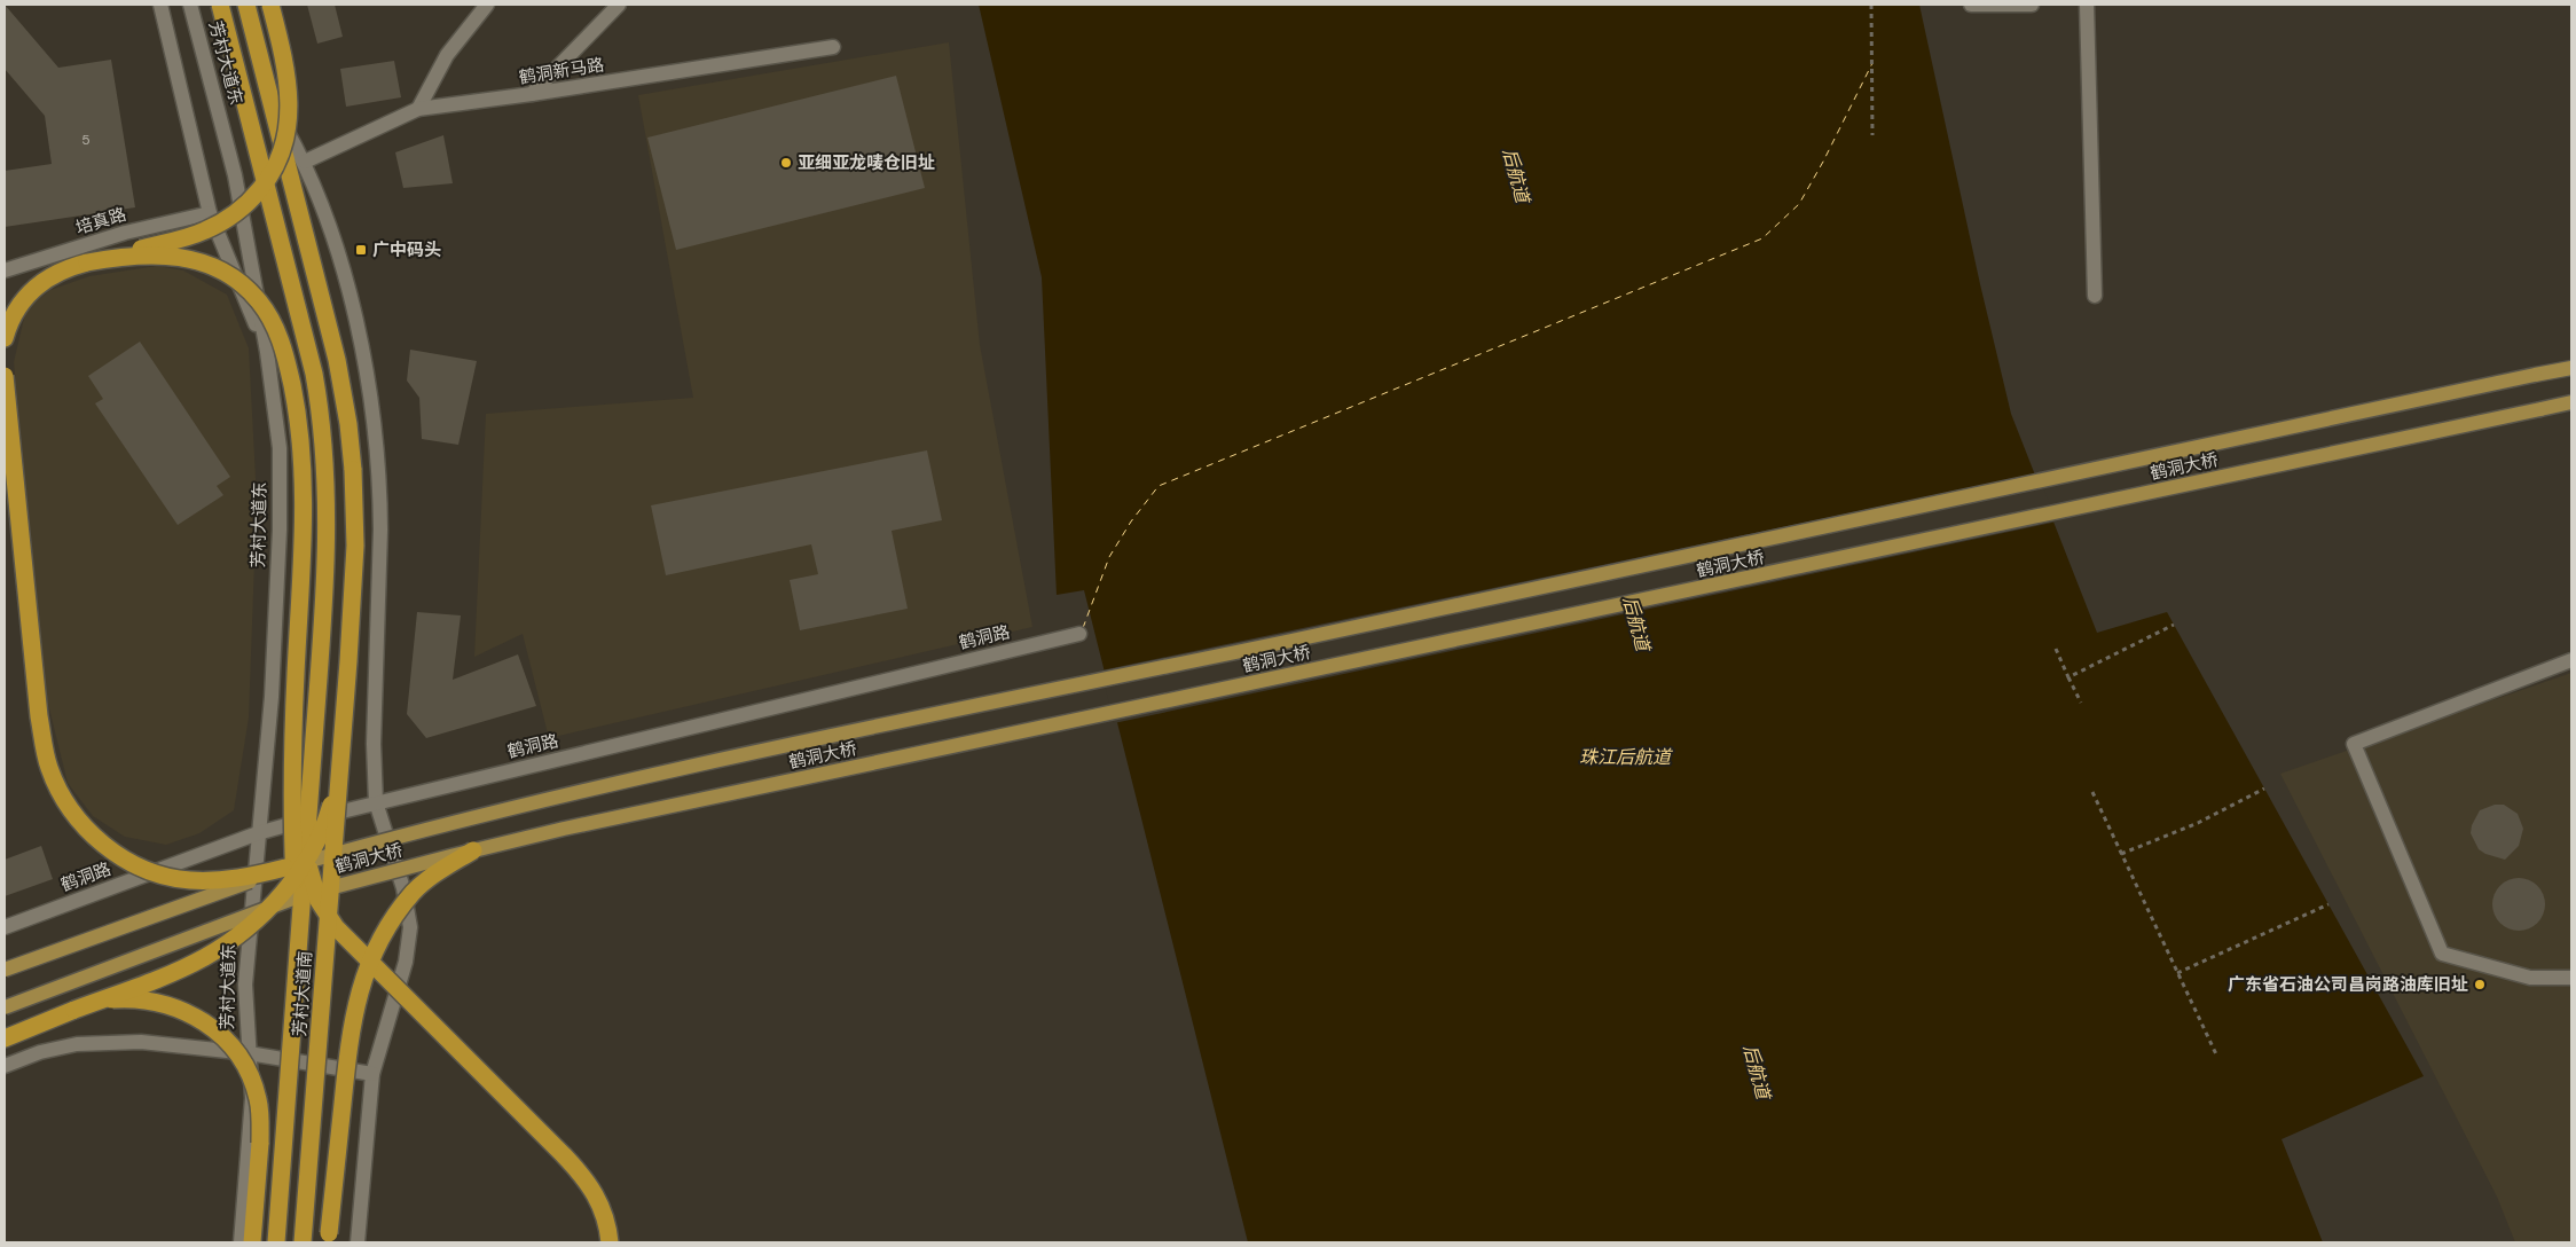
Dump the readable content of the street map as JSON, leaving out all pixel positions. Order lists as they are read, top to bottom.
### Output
{
  "streets": {
    "highway": ["芳村大道东", "芳村大道南"],
    "main road": ["鹤洞大桥"],
    "street": ["鹤洞新马路", "培真路", "鹤洞路"]
  },
  "crossings": [
    ["芳村大道东", "鹤洞新马路"],
    ["芳村大道东", "鹤洞路"],
    ["芳村大道东", "芳村大道南"]
  ],
  "water": ["后航道", "珠江后航道"],
  "places": {
    "other": ["亚细亚龙唛仓旧址", "广东省石油公司昌岗路油库旧址"],
    "transit": ["广中码头"]
  },
  "house_numbers": ["5"]
}
